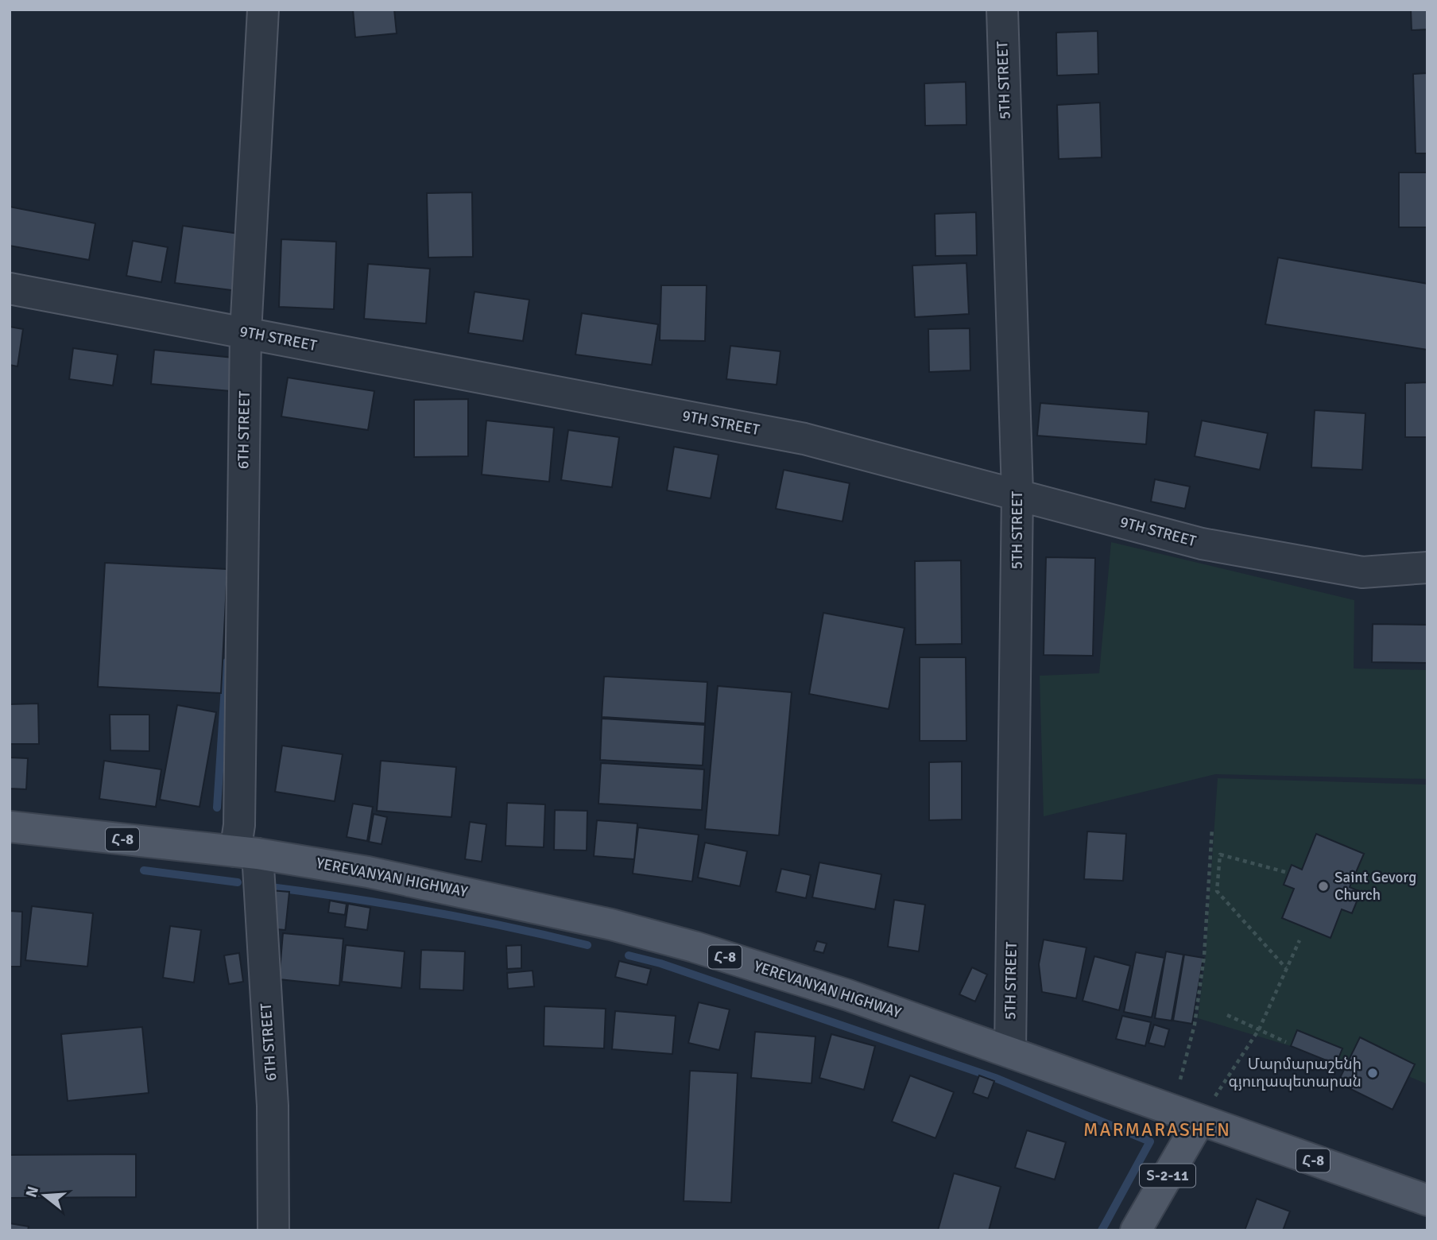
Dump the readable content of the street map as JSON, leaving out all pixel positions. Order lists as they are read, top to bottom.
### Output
{
  "streets": {
    "main road": ["Հ-8", "YEREVANYAN HIGHWAY", "Տ-2-11"],
    "street": ["5TH STREET", "9TH STREET", "6TH STREET"]
  },
  "crossings": [
    ["5TH STREET", "9TH STREET"],
    ["5TH STREET", "YEREVANYAN HIGHWAY"],
    ["9TH STREET", "6TH STREET"],
    ["6TH STREET", "YEREVANYAN HIGHWAY"],
    ["YEREVANYAN HIGHWAY", "Տ-2-11"]
  ],
  "districts": ["MARMARASHEN"],
  "places": ["Saint Gevorg Church", "Մարմարաշենի գյուղապետարան"],
  "north": "left"
}
